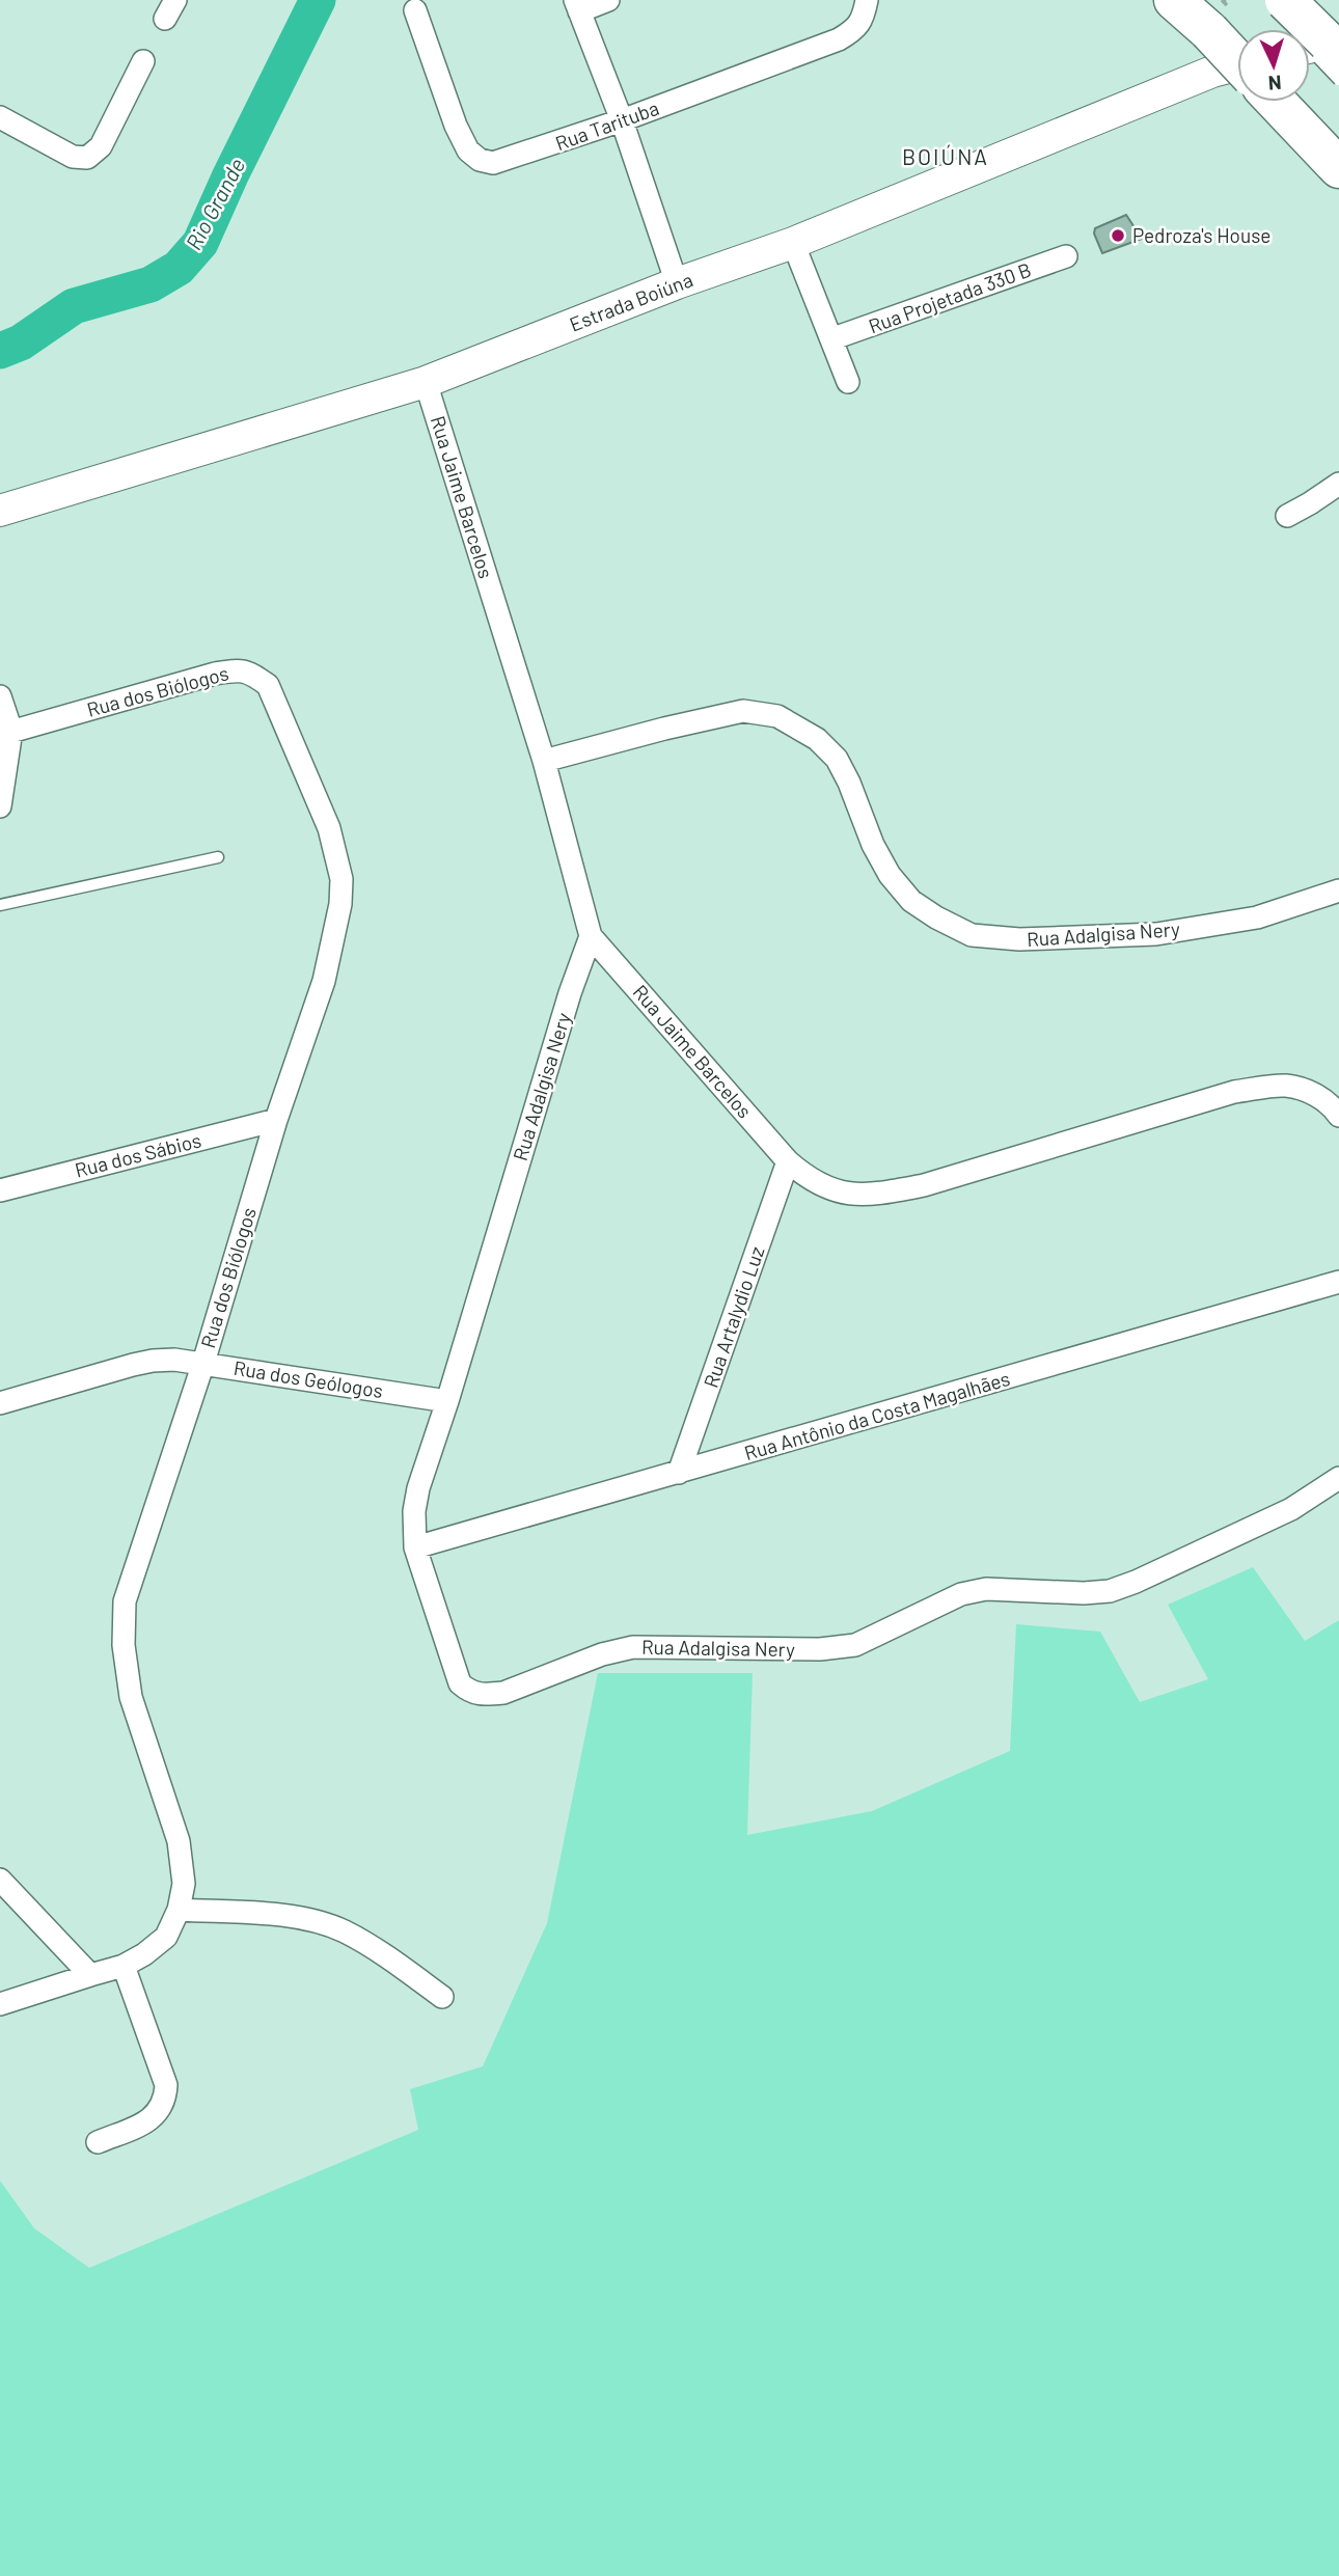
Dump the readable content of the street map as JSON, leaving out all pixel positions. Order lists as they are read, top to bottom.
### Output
{
  "streets": {
    "street": [
      "Rua Tarituba",
      "Rua Projetada 330 B",
      "Estrada Boiúna",
      "Rua Jaime Barcelos",
      "Rua dos Biólogos",
      "Rua Adalgisa Nery",
      "Rua dos Sábios",
      "Rua Artalydio Luz",
      "Rua dos Geólogos",
      "Rua Antônio da Costa Magalhães"
    ]
  },
  "crossings": [
    ["Estrada Boiúna", "Rua Jaime Barcelos"],
    ["Rua Jaime Barcelos", "Rua Adalgisa Nery"],
    ["Rua Jaime Barcelos", "Rua Artalydio Luz"],
    ["Rua dos Biólogos", "Rua dos Sábios"],
    ["Rua dos Biólogos", "Rua dos Geólogos"],
    ["Rua Adalgisa Nery", "Rua dos Geólogos"],
    ["Rua Adalgisa Nery", "Rua Antônio da Costa Magalhães"],
    ["Rua Artalydio Luz", "Rua Antônio da Costa Magalhães"]
  ],
  "districts": ["BOIÚNA"],
  "water": ["Rio Grande"],
  "places": ["Pedroza's House"],
  "north": "bottom"
}
